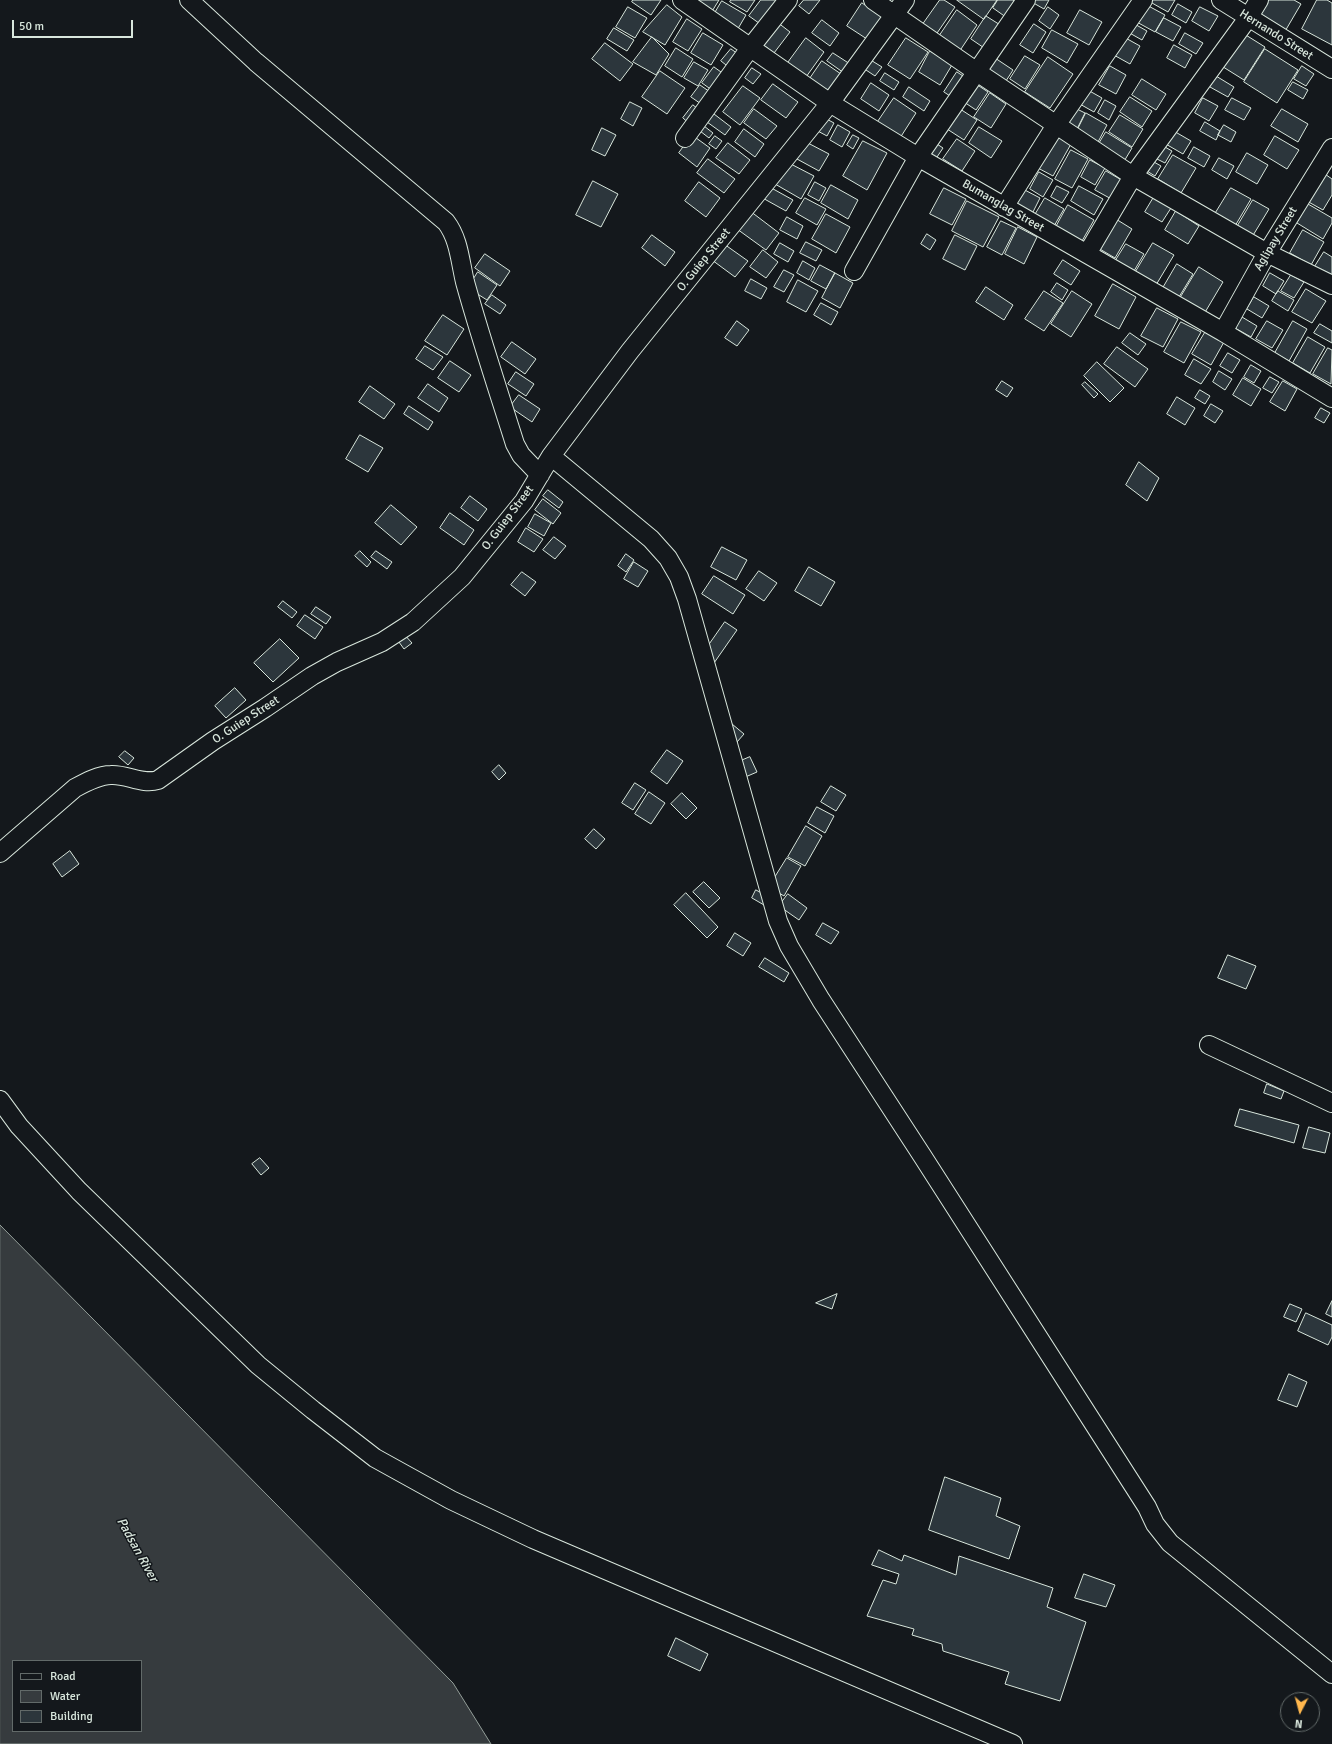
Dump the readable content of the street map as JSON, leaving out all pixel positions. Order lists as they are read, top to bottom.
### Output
{
  "streets": {
    "street": [
      "Hernando Street",
      "Bumanglag Street",
      "Aglipay Street",
      "O. Guiep Street"
    ]
  },
  "crossings": [
    ["Bumanglag Street", "Aglipay Street"],
    ["Bumanglag Street", "O. Guiep Street"]
  ],
  "water": ["Padsan River"],
  "legend": ["Road", "Water", "Building"],
  "scale_bar": "50 m",
  "north": "bottom"
}
